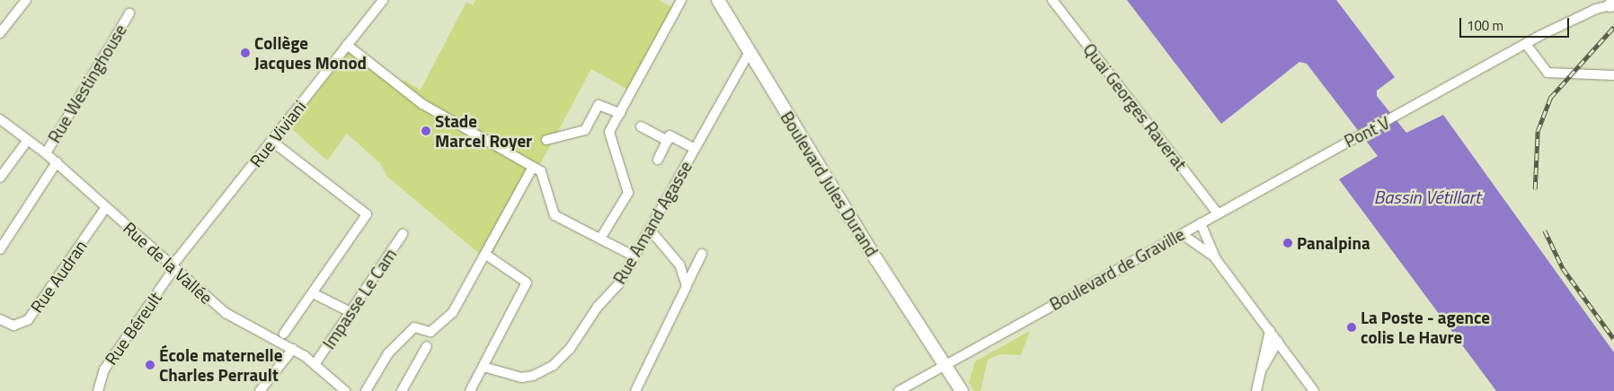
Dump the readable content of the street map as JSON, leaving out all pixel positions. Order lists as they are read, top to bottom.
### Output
{
  "streets": {
    "main road": ["Boulevard Jules Durand"],
    "street": [
      "Rue Westinghouse",
      "Quai Georges Raverat",
      "Pont V",
      "Rue Viviani",
      "Rue Amand Agasse",
      "Rue de la Vallée",
      "Boulevard de Graville",
      "Rue Audran",
      "Impasse Le Cam",
      "Rue Béreult"
    ]
  },
  "crossings": [
    ["Rue Westinghouse", "Rue de la Vallée"],
    ["Quai Georges Raverat", "Boulevard de Graville"],
    ["Pont V", "Boulevard de Graville"],
    ["Rue Viviani", "Rue de la Vallée"],
    ["Rue Viviani", "Rue Béreult"],
    ["Boulevard Jules Durand", "Rue Amand Agasse"],
    ["Boulevard Jules Durand", "Boulevard de Graville"],
    ["Rue de la Vallée", "Rue Audran"],
    ["Rue de la Vallée", "Impasse Le Cam"],
    ["Rue de la Vallée", "Rue Béreult"]
  ],
  "water": ["Bassin Vétillart"],
  "places": [
    "Collège Jacques Monod",
    "Stade Marcel Royer",
    "Panalpina",
    "La Poste - agence colis Le Havre",
    "École maternelle Charles Perrault"
  ],
  "scale_bar": "100 m"
}
